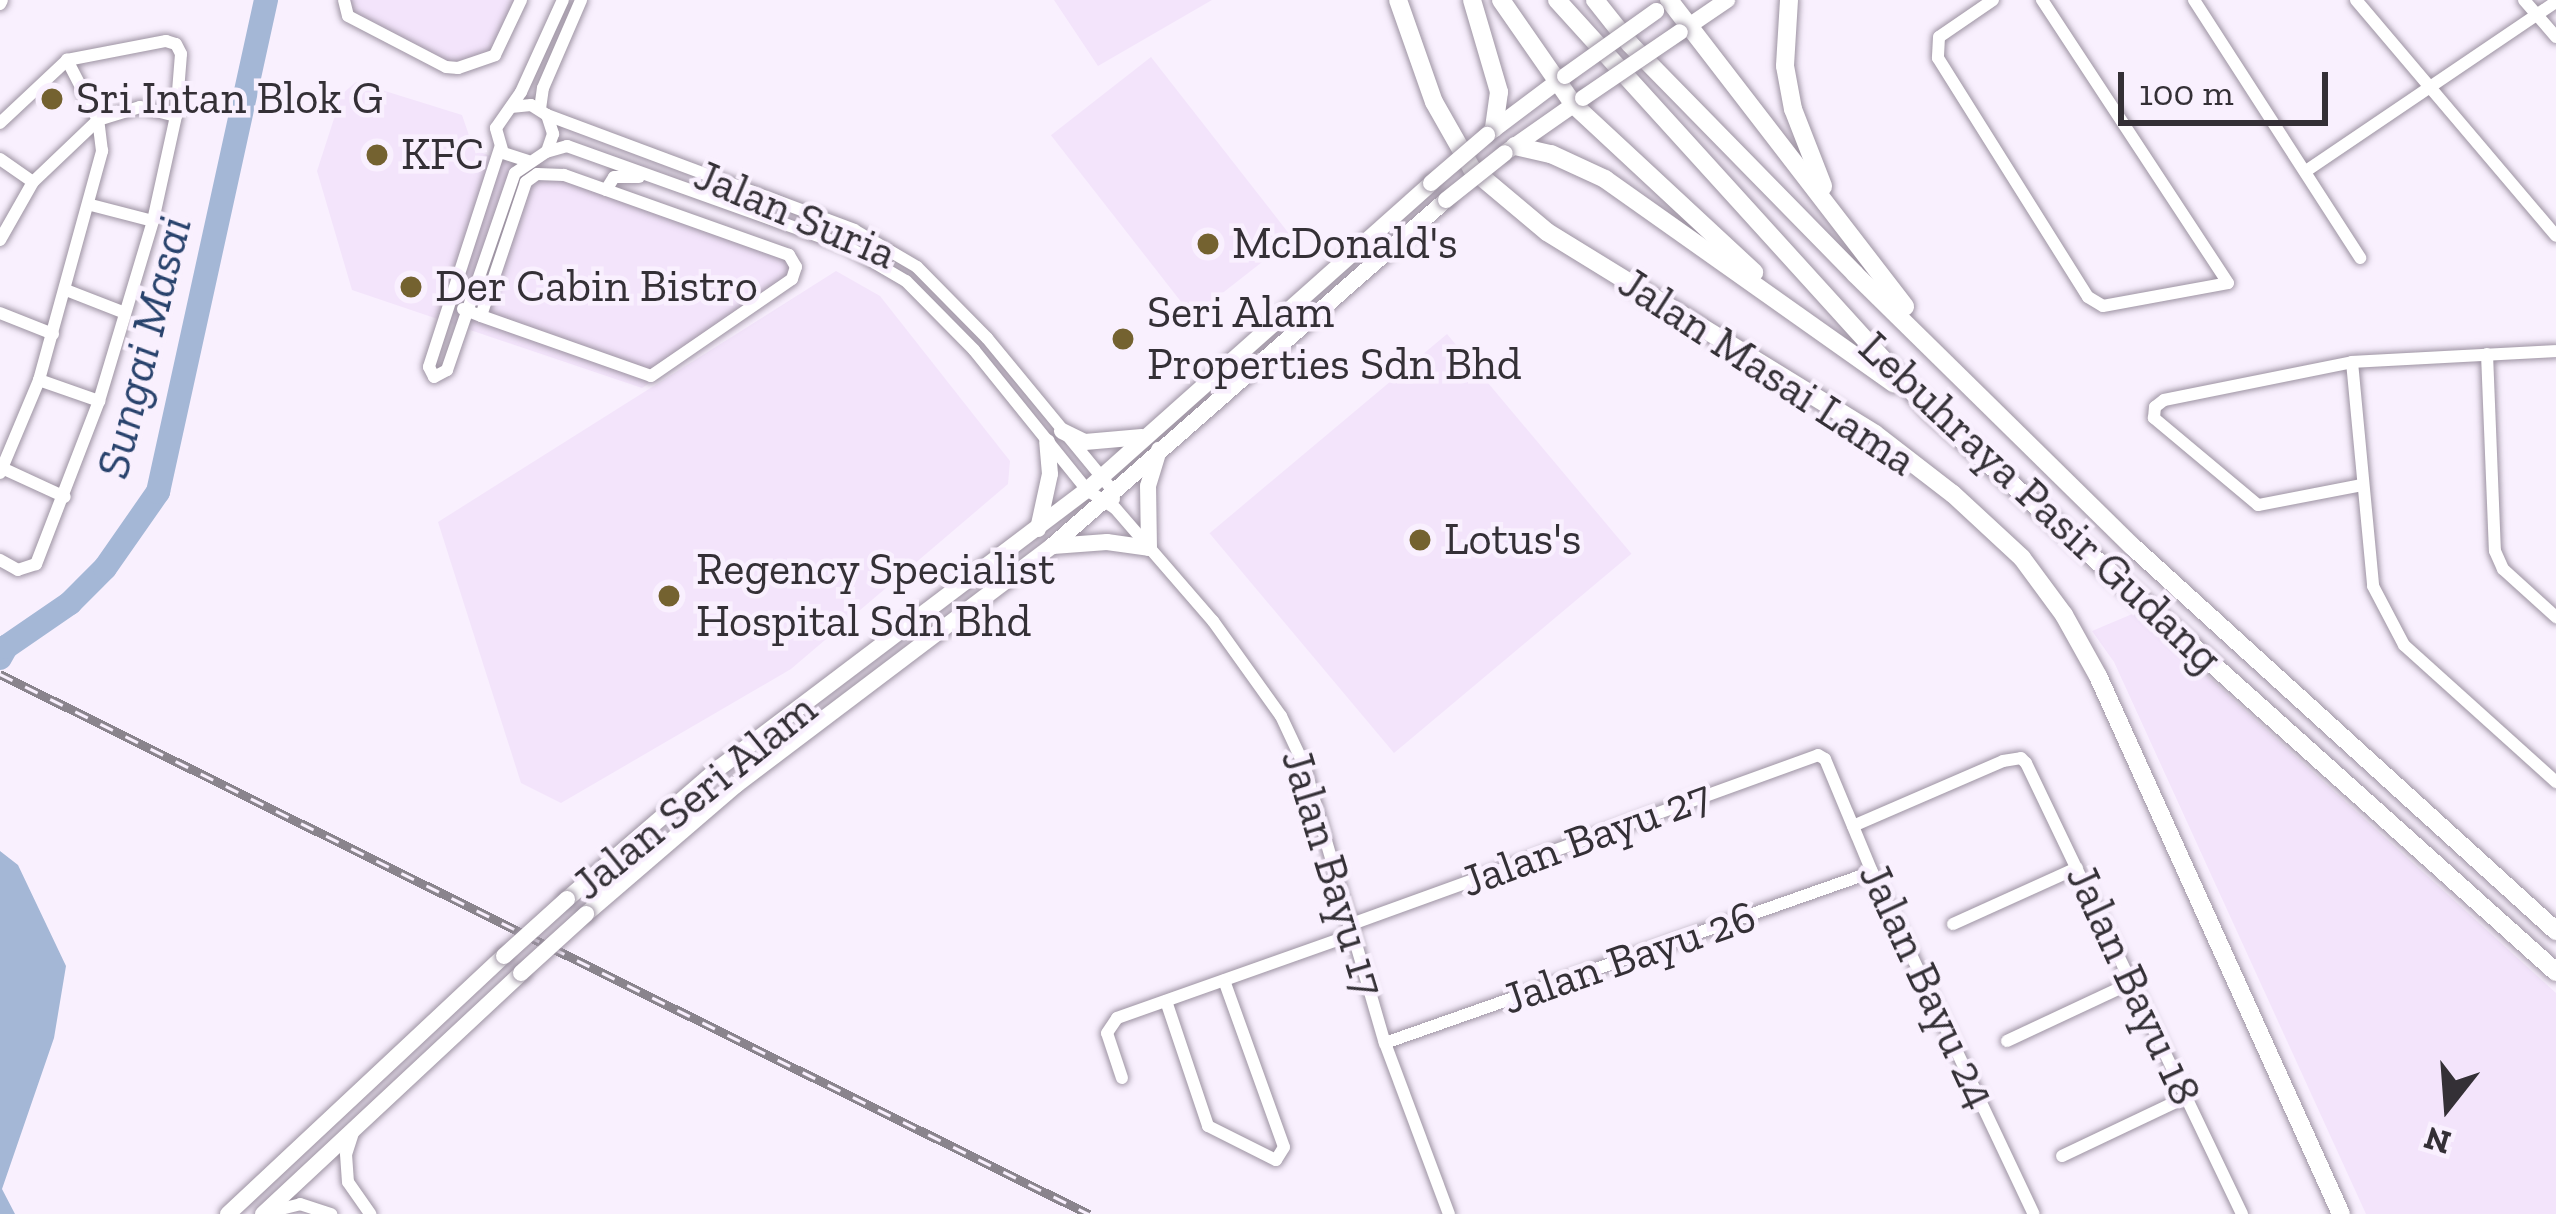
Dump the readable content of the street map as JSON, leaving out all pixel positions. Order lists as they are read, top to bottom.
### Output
{
  "streets": {
    "main road": ["Jalan Masai Lama", "Lebuhraya Pasir Gudang", "Jalan Seri Alam"],
    "street": [
      "Jalan Suria",
      "Jalan Bayu 27",
      "Jalan Bayu 17",
      "Jalan Bayu 26",
      "Jalan Bayu 18",
      "Jalan Bayu 24"
    ]
  },
  "crossings": [
    ["Jalan Suria", "Jalan Seri Alam"],
    ["Jalan Suria", "Jalan Bayu 17"],
    ["Jalan Seri Alam", "Jalan Bayu 17"],
    ["Jalan Bayu 27", "Jalan Bayu 17"],
    ["Jalan Bayu 27", "Jalan Bayu 24"],
    ["Jalan Bayu 17", "Jalan Bayu 26"],
    ["Jalan Bayu 26", "Jalan Bayu 24"],
    ["Jalan Bayu 18", "Jalan Bayu 24"]
  ],
  "water": ["Sungai Masai"],
  "places": [
    "Sri Intan Blok G",
    "KFC",
    "McDonald's",
    "Der Cabin Bistro",
    "Seri Alam Properties Sdn Bhd",
    "Lotus's",
    "Regency Specialist Hospital Sdn Bhd"
  ],
  "scale_bar": "100 m",
  "north": "bottom"
}
